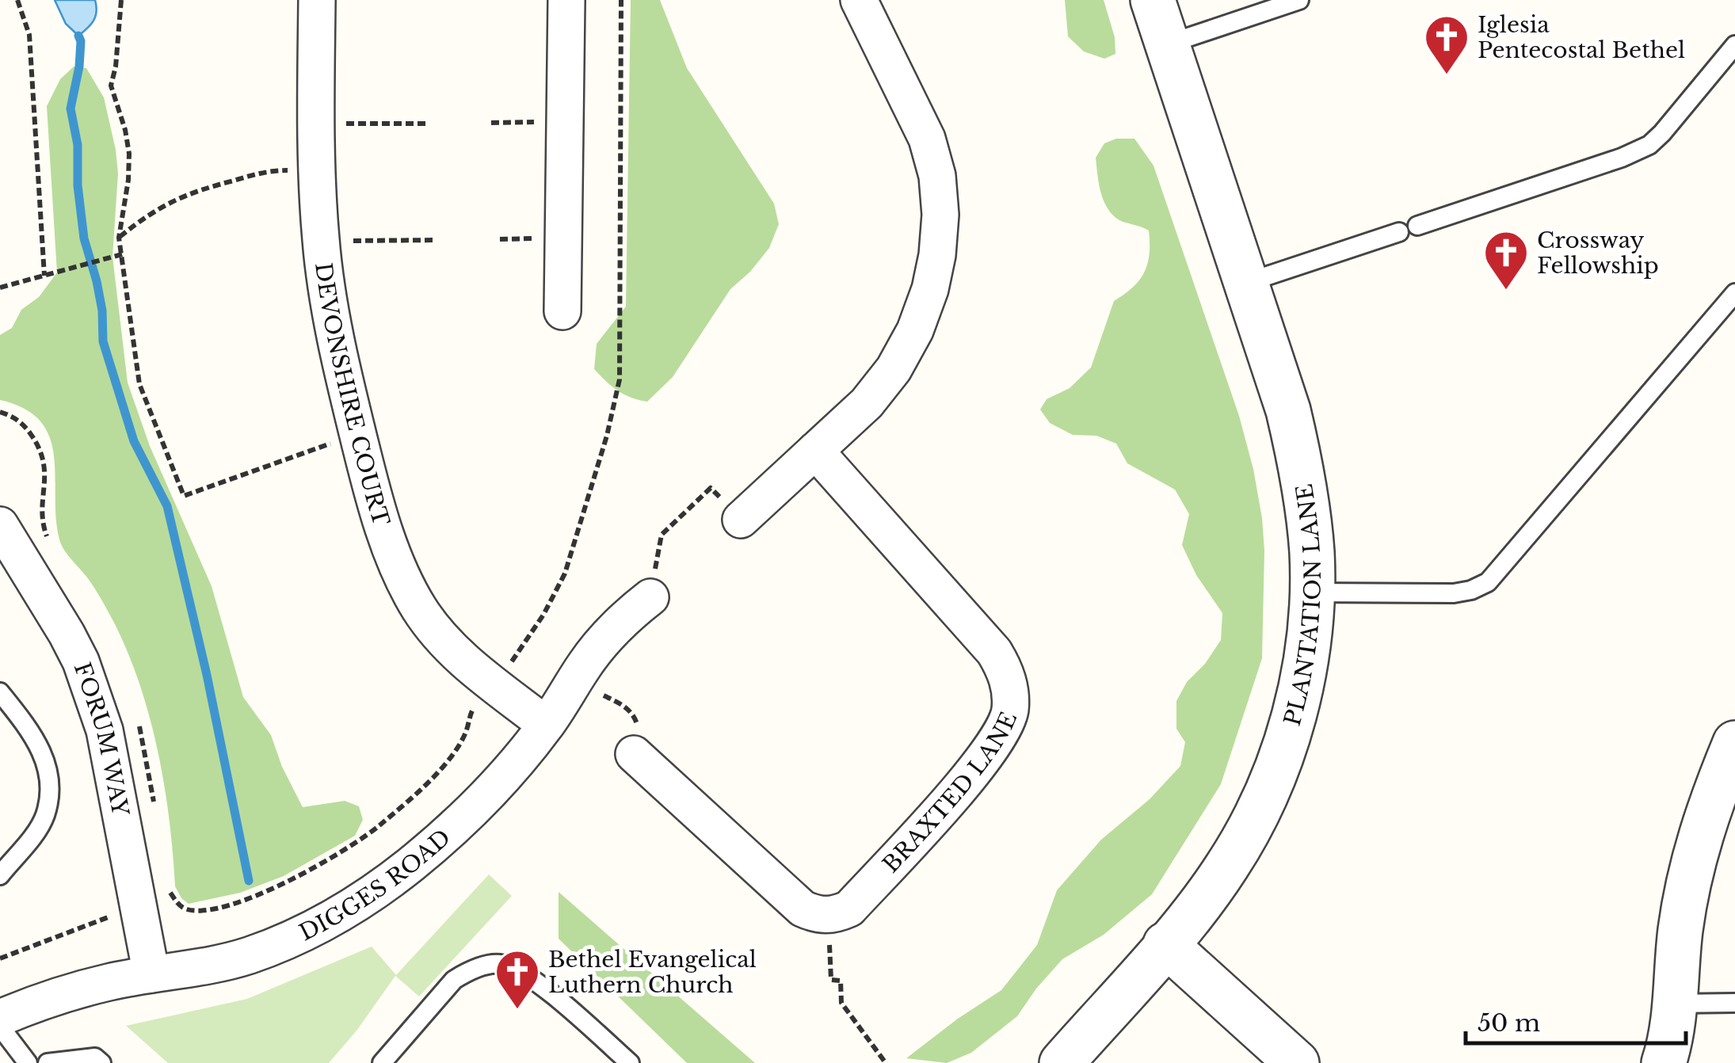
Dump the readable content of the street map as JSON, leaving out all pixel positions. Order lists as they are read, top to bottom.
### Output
{
  "streets": {
    "street": [
      "DEVONSHIRE COURT",
      "PLANTATION LANE",
      "FORUM WAY",
      "BRAXTED LANE",
      "DIGGES ROAD"
    ]
  },
  "crossings": [
    ["DEVONSHIRE COURT", "DIGGES ROAD"],
    ["FORUM WAY", "DIGGES ROAD"]
  ],
  "places": {
    "church": ["Iglesia Pentecostal Bethel", "Crossway Fellowship", "Bethel Evangelical Luthern Church"]
  },
  "scale_bar": "50 m"
}
